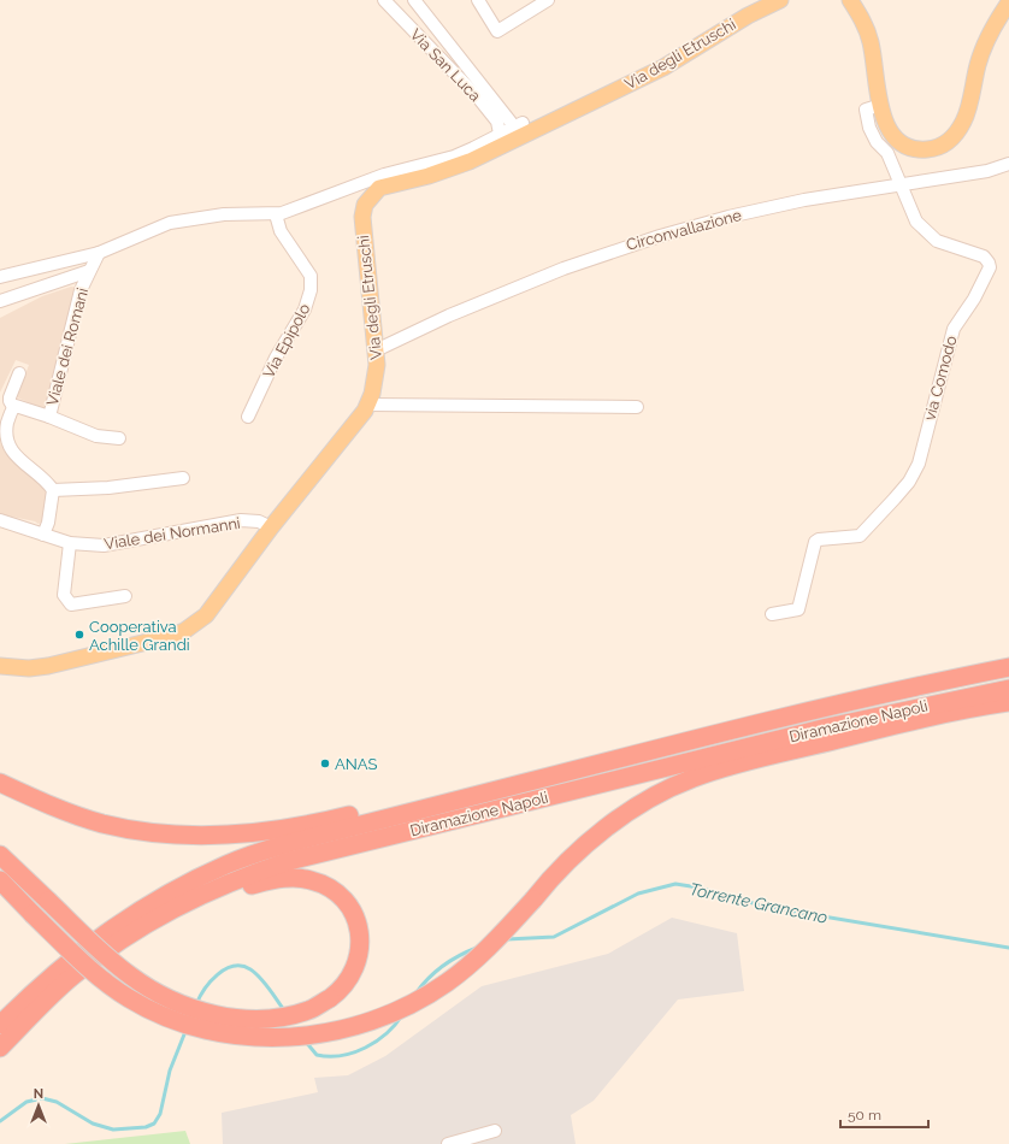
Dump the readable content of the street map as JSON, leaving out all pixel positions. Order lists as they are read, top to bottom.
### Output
{
  "streets": {
    "highway": ["Diramazione Napoli"],
    "main road": ["Via degli Etruschi"],
    "street": [
      "Via San Luca",
      "Circonvallazione",
      "Via Epipolo",
      "Viale dei Romani",
      "via Comodo",
      "Viale dei Normanni"
    ]
  },
  "crossings": [
    ["Via degli Etruschi", "Circonvallazione"],
    ["Via degli Etruschi", "Viale dei Normanni"],
    ["Circonvallazione", "via Comodo"]
  ],
  "water": ["Torrente Grancano"],
  "places": ["Cooperativa Achille Grandi", "ANAS"],
  "scale_bar": "50 m",
  "north": "top"
}
